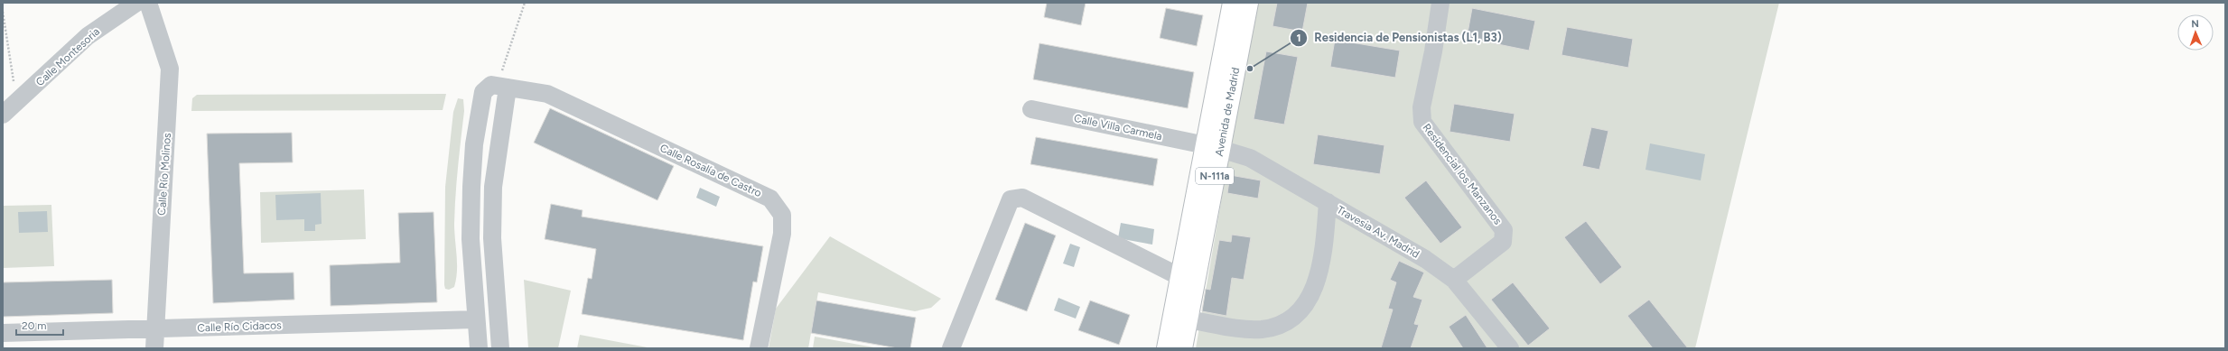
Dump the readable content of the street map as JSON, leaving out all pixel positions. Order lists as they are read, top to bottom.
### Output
{
  "streets": {
    "main road": ["Avenida de Madrid", "N-111a"],
    "street": [
      "Calle Montesoria",
      "Calle Villa Carmela",
      "Calle Rosalía de Castro",
      "Calle Río Molinos",
      "Residencial los Manzanos",
      "Travesia Av. Madrid",
      "Calle Río Cidacos"
    ]
  },
  "crossings": [
    ["Avenida de Madrid", "Calle Villa Carmela"],
    ["Avenida de Madrid", "Travesia Av. Madrid"],
    ["Calle Villa Carmela", "Travesia Av. Madrid"],
    ["Calle Río Molinos", "Calle Río Cidacos"],
    ["Residencial los Manzanos", "Travesia Av. Madrid"]
  ],
  "places": ["Residencia de Pensionistas (L1, B3)"],
  "scale_bar": "20 m",
  "north": "top"
}
